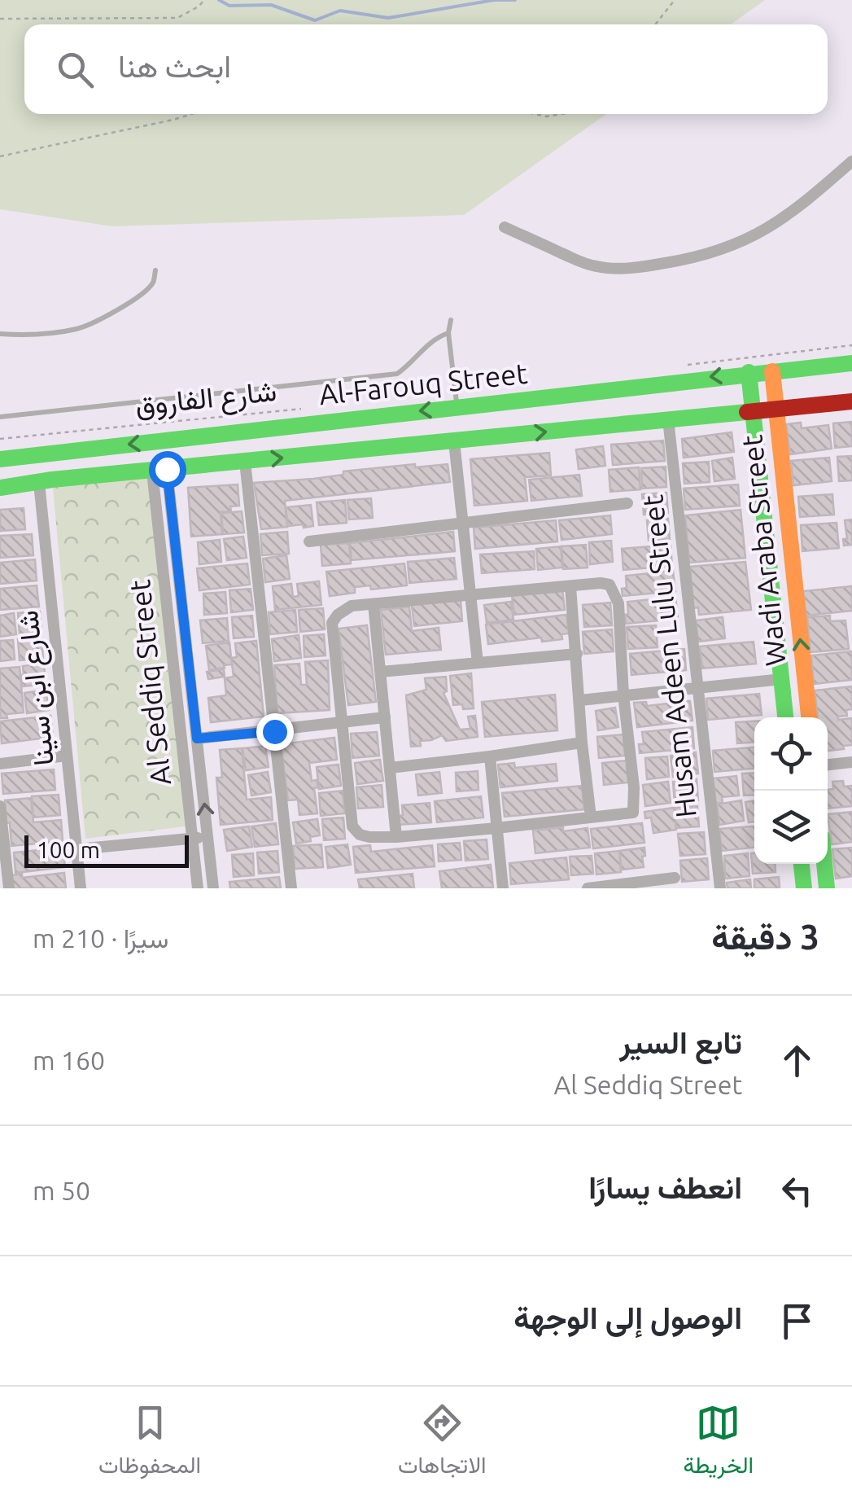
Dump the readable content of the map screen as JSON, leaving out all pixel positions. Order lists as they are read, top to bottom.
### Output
{
  "streets": {
    "main road": ["Al-Farouq Street", "Wadi Araba Street"],
    "street": ["Husam Adeen Lulu Street", "Al Seddiq Street", "شارع ابن سينا"],
    "path": ["شارع الفاروق"]
  },
  "crossings": [
    ["Al-Farouq Street", "Wadi Araba Street"],
    ["Al-Farouq Street", "Husam Adeen Lulu Street"],
    ["Al-Farouq Street", "Al Seddiq Street"],
    ["Al-Farouq Street", "شارع ابن سينا"]
  ],
  "scale_bar": "100 m",
  "page": {
    "search": "ابحث هنا",
    "scale": "100 m",
    "heading": ["3 دقيقة", "سيرًا · 210 m"],
    "list": [
      ["تابع السير", "Al Seddiq Street", "160 m"],
      ["انعطف يسارًا", "50 m"],
      "الوصول إلى الوجهة"
    ],
    "nav": ["الخريطة", "الاتجاهات", "المحفوظات"]
  }
}
